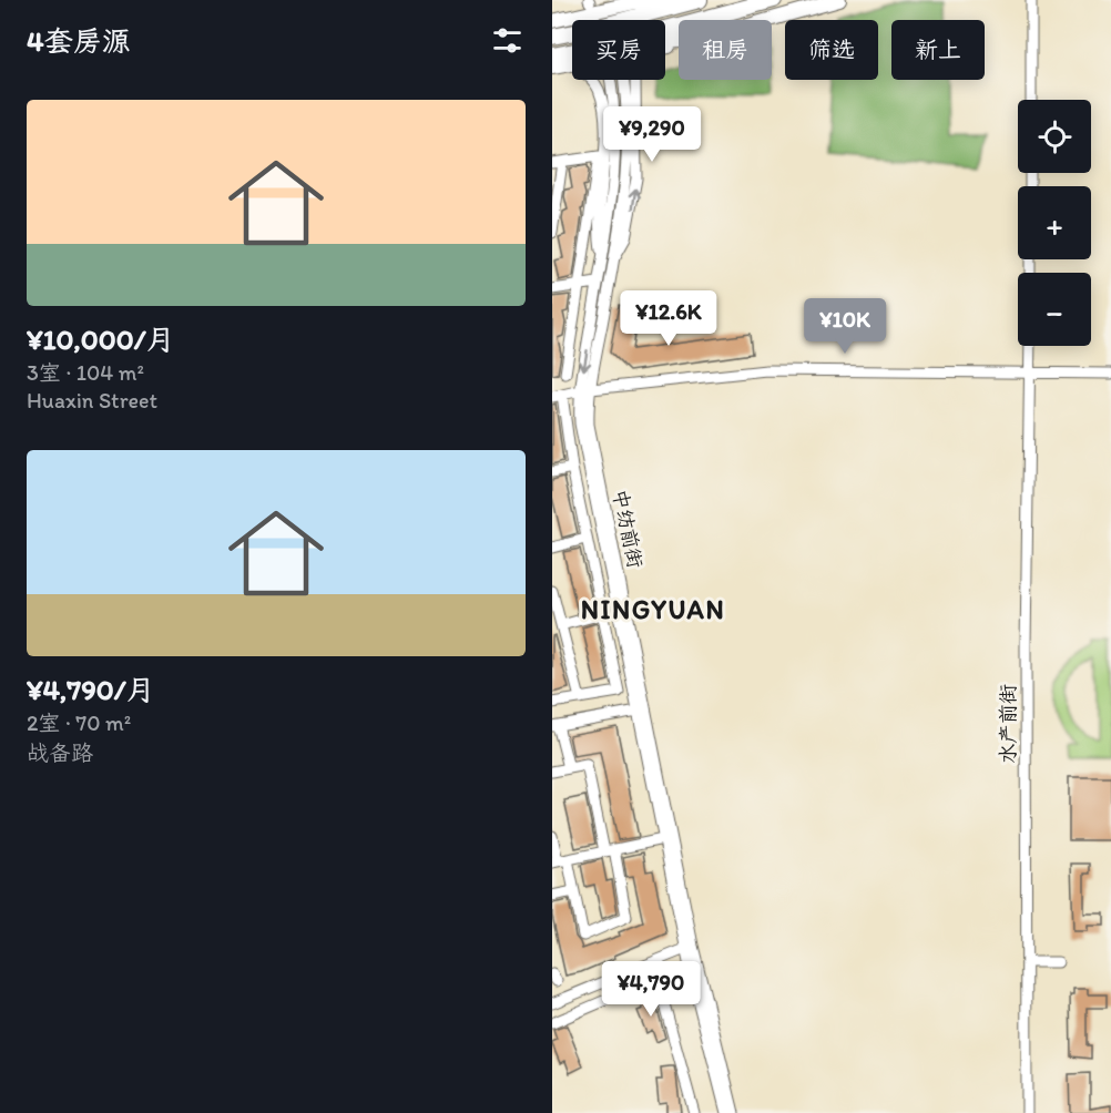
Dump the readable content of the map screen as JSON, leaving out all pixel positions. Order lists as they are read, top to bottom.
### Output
{
  "streets": {
    "street": ["中纺前街", "水产前街"]
  },
  "districts": ["NINGYUAN"],
  "page": {
    "heading": "4套房源",
    "chip": [
      "买房",
      "租房",
      "筛选",
      "新上"
    ],
    "list": [
      {
        "name": "¥10,000/月",
        "note": "3室 · 104 m² · Huaxin Street"
      },
      {
        "name": "¥4,790/月",
        "note": "2室 · 70 m² · 战备路"
      }
    ],
    "map_buttons": ["+", "−"],
    "price": [
      "¥9,290",
      "¥12.6K",
      "¥10K",
      "¥4,790"
    ]
  }
}
